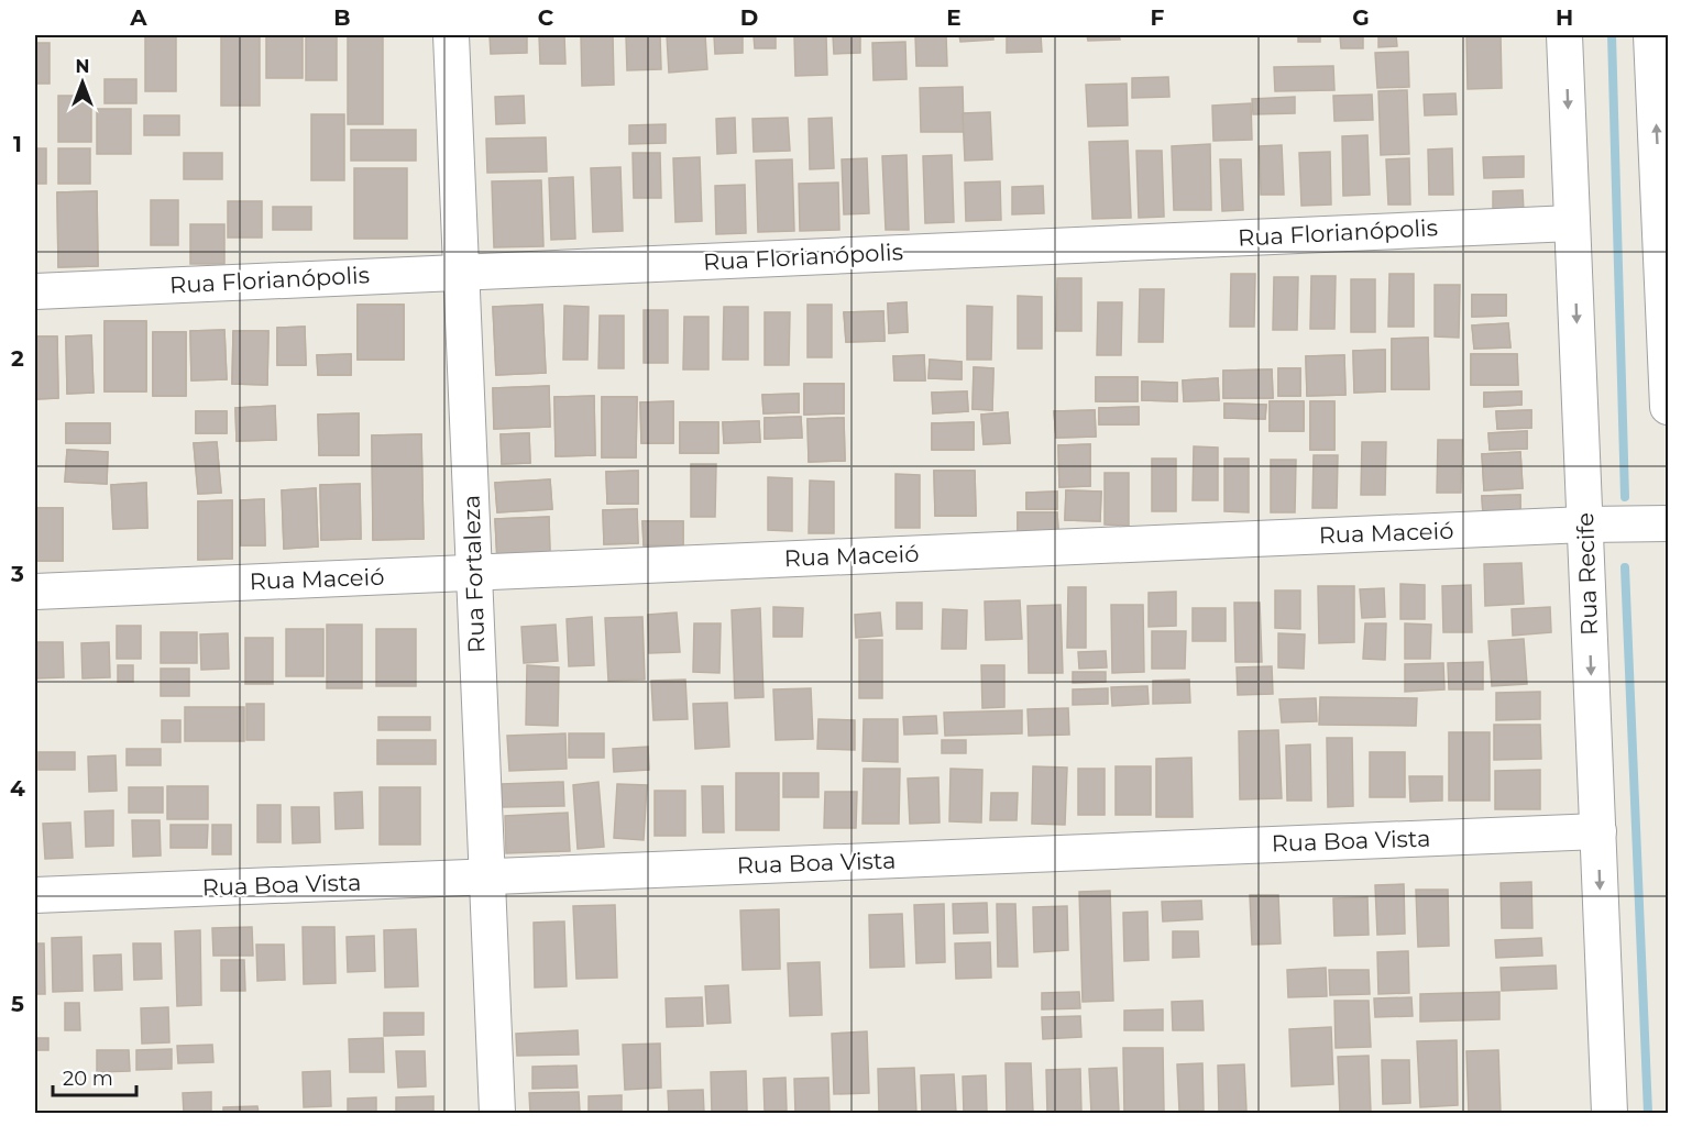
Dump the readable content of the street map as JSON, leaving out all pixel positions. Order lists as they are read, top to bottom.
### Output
{
  "streets": {
    "street": [
      "Rua Florianópolis",
      "Rua Maceió",
      "Rua Fortaleza",
      "Rua Recife",
      "Rua Boa Vista"
    ]
  },
  "crossings": [
    ["Rua Florianópolis", "Rua Fortaleza"],
    ["Rua Florianópolis", "Rua Recife"],
    ["Rua Maceió", "Rua Fortaleza"],
    ["Rua Maceió", "Rua Recife"],
    ["Rua Fortaleza", "Rua Boa Vista"],
    ["Rua Recife", "Rua Boa Vista"]
  ],
  "scale_bar": "20 m",
  "north": "top",
  "grid": {
    "columns": [
      "A",
      "B",
      "C",
      "D",
      "E",
      "F",
      "G",
      "H"
    ],
    "rows": [
      "1",
      "2",
      "3",
      "4",
      "5"
    ]
  }
}
